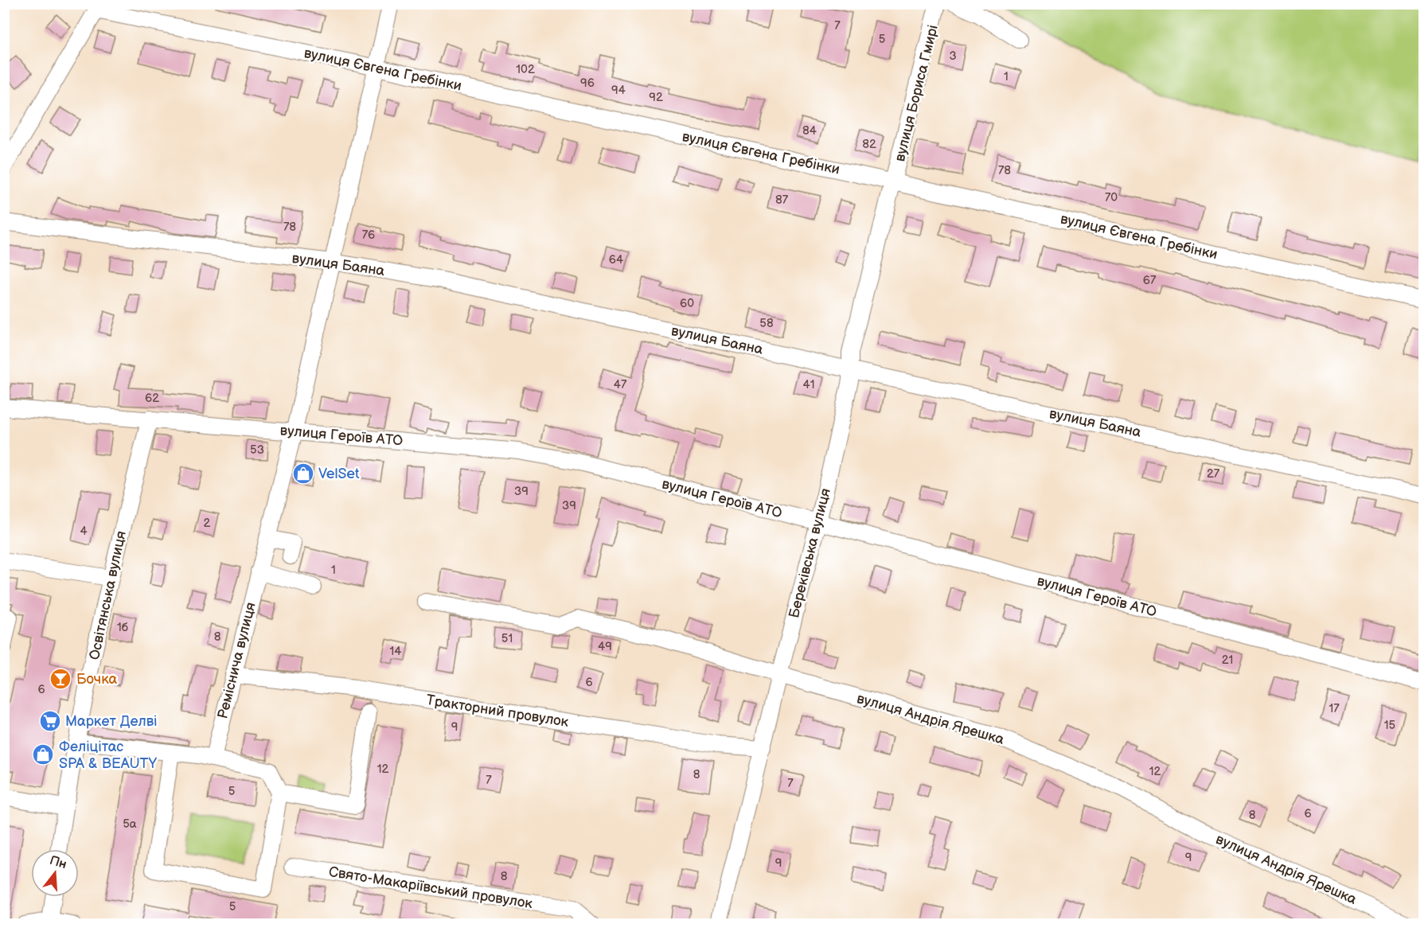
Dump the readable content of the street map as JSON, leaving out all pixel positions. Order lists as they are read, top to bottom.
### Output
{
  "streets": {
    "street": [
      "вулиця Євгена Гребінки",
      "вулиця Бориса Гмирі",
      "вулиця Баяна",
      "вулиця Героїв АТО",
      "Береківська вулиця",
      "Освітянська вулиця",
      "Реміснича вулиця",
      "Тракторний провулок",
      "вулиця Андрія Ярешка",
      "Свято-Макаріївський провулок"
    ]
  },
  "crossings": [
    ["вулиця Євгена Гребінки", "вулиця Бориса Гмирі"],
    ["вулиця Євгена Гребінки", "Береківська вулиця"],
    ["вулиця Євгена Гребінки", "Реміснича вулиця"],
    ["вулиця Бориса Гмирі", "Береківська вулиця"],
    ["вулиця Баяна", "Береківська вулиця"],
    ["вулиця Баяна", "Реміснича вулиця"],
    ["вулиця Героїв АТО", "Береківська вулиця"],
    ["вулиця Героїв АТО", "Освітянська вулиця"],
    ["вулиця Героїв АТО", "Реміснича вулиця"],
    ["Береківська вулиця", "Тракторний провулок"],
    ["Береківська вулиця", "вулиця Андрія Ярешка"],
    ["Реміснича вулиця", "Тракторний провулок"]
  ],
  "places": {
    "shop": ["VelSet", "Феліцітас SPA & BEAUTY"],
    "bar": ["Бочка"],
    "supermarket": ["Маркет Делві"]
  },
  "house_numbers": [
    "7",
    "5",
    "3",
    "102",
    "1",
    "96",
    "94",
    "92",
    "84",
    "82",
    "78",
    "70",
    "87",
    "78",
    "76",
    "64",
    "67",
    "60",
    "58",
    "47",
    "41",
    "62",
    "53",
    "27",
    "39",
    "39",
    "2",
    "4",
    "1",
    "1б",
    "8",
    "51",
    "49",
    "14",
    "21",
    "6",
    "6",
    "17",
    "15",
    "9",
    "12",
    "12",
    "8",
    "7",
    "7",
    "5",
    "6",
    "8",
    "5а",
    "9",
    "9",
    "8",
    "5"
  ],
  "north": "top"
}
